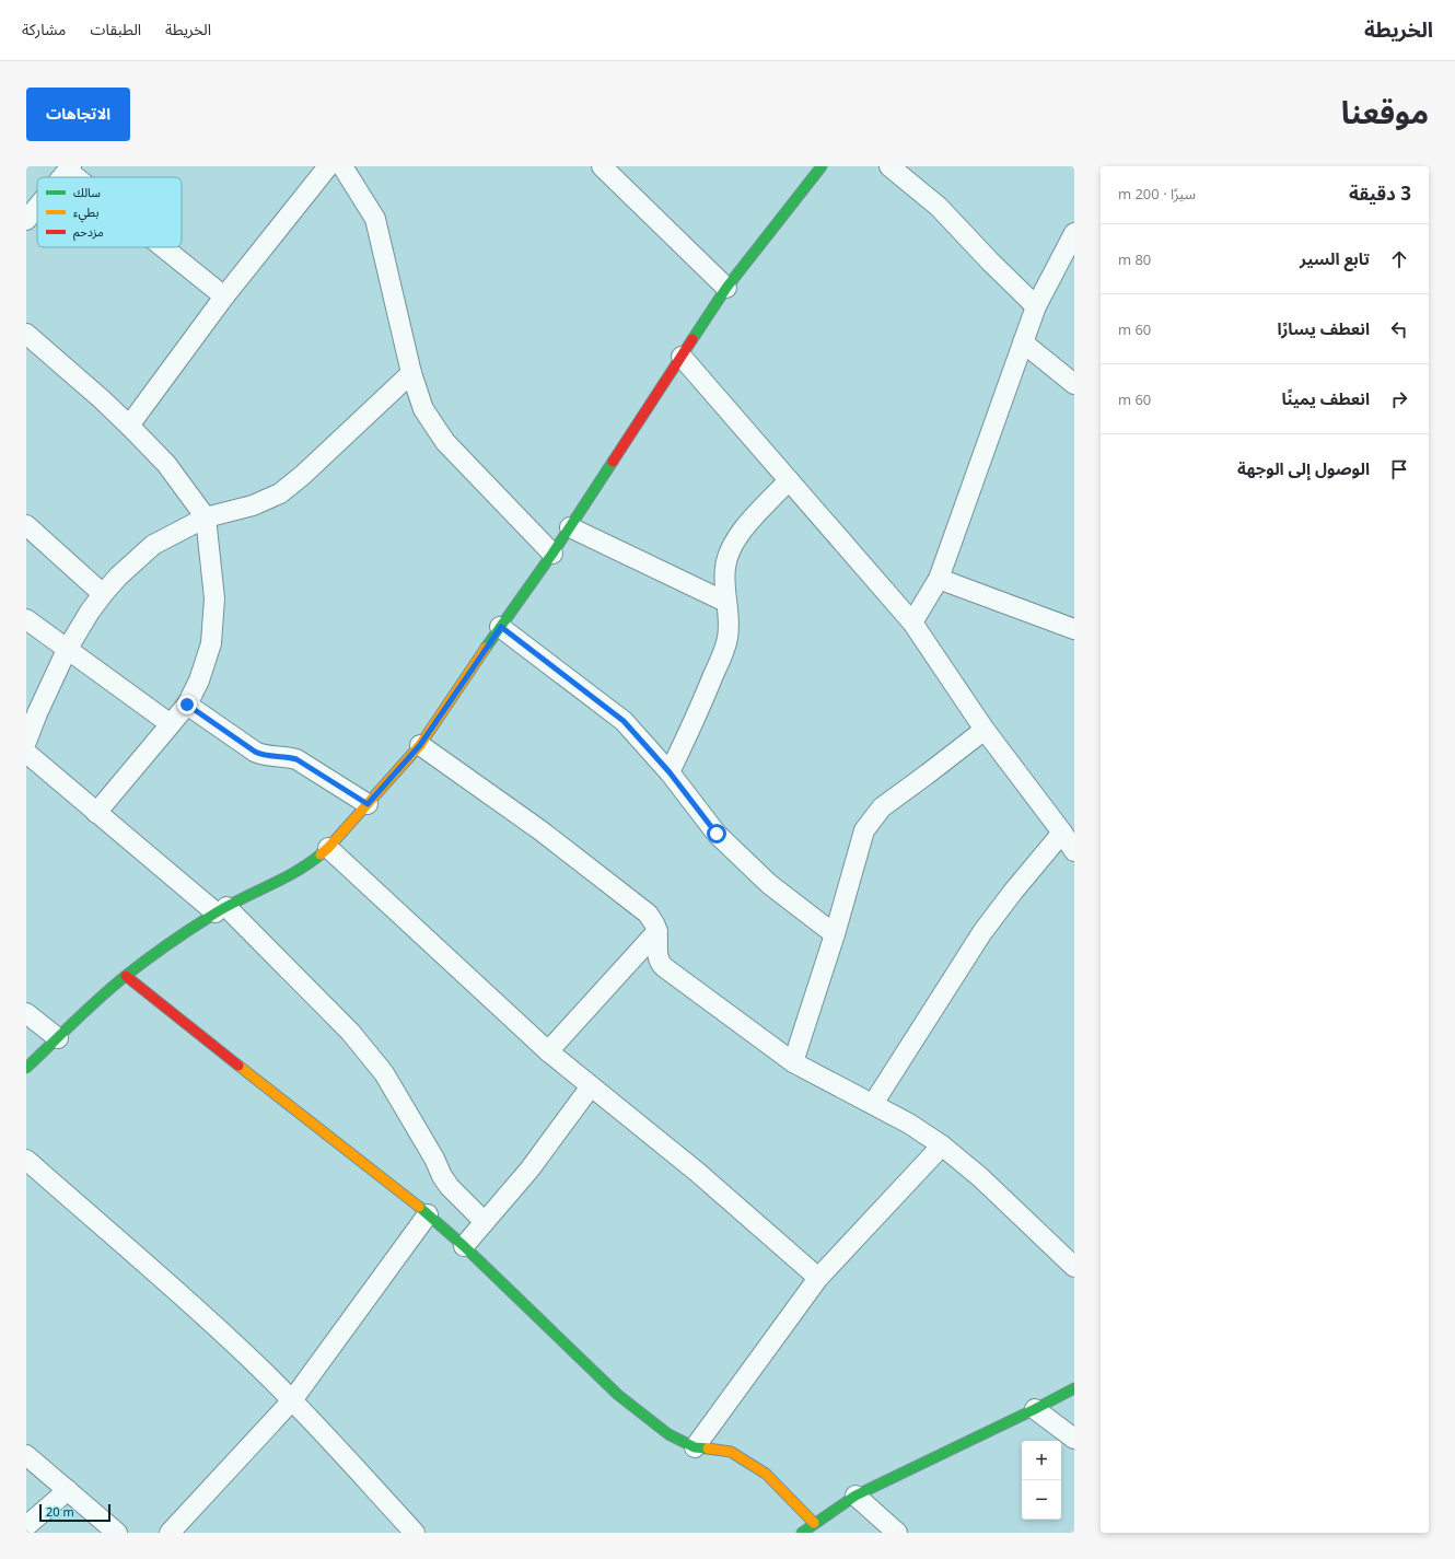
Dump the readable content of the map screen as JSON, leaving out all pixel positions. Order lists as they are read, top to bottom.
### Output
{
  "legend": ["سالك", "بطيء", "مزدحم"],
  "scale_bar": "20 m",
  "page": {
    "header": "الخريطة",
    "nav": ["الخريطة", "الطبقات", "مشاركة"],
    "title": "موقعنا",
    "buttons": "الاتجاهات",
    "heading": ["3 دقيقة", "سيرًا · 200 m"],
    "list": [
      ["تابع السير", "80 m"],
      ["انعطف يسارًا", "60 m"],
      ["انعطف يمينًا", "60 m"],
      "الوصول إلى الوجهة"
    ],
    "map_buttons": ["+", "−"],
    "scale": "20 m"
  }
}
